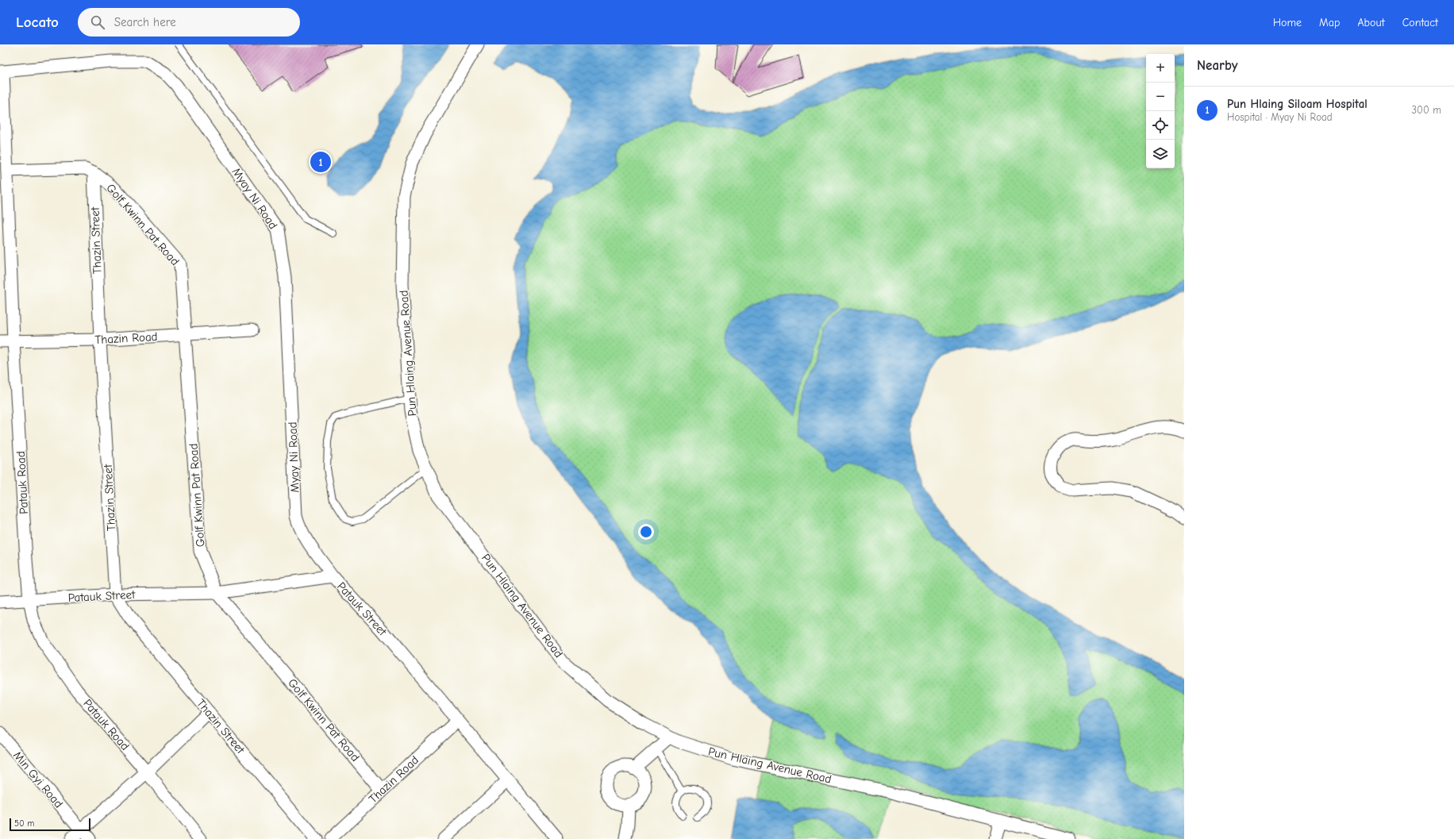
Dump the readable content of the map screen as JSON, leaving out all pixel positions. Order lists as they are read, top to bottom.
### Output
{
  "streets": {
    "street": [
      "Myay Ni Road",
      "Golf Kwinn Pat Road",
      "Thazin Street",
      "Thazin Road",
      "Pun Hlaing Avenue Road",
      "Patauk Road",
      "Patauk Street",
      "Min Gyi Road"
    ]
  },
  "crossings": [
    ["Myay Ni Road", "Patauk Road"],
    ["Myay Ni Road", "Patauk Street"],
    ["Golf Kwinn Pat Road", "Thazin Street"],
    ["Golf Kwinn Pat Road", "Thazin Road"],
    ["Golf Kwinn Pat Road", "Patauk Street"],
    ["Thazin Street", "Thazin Road"],
    ["Thazin Street", "Patauk Street"],
    ["Thazin Road", "Patauk Road"],
    ["Thazin Road", "Patauk Street"],
    ["Patauk Road", "Patauk Street"]
  ],
  "scale_bar": "50 m",
  "page": {
    "header": "Locato",
    "search": "Search here",
    "nav": [
      "Home",
      "Map",
      "About",
      "Contact"
    ],
    "heading": "Nearby",
    "map_buttons": ["+", "−"],
    "list": [
      {
        "mark": "1",
        "name": "Pun Hlaing Siloam Hospital",
        "note": "Hospital · Myay Ni Road",
        "value": "300 m"
      }
    ],
    "pins": "1",
    "scale": "50 m"
  }
}
